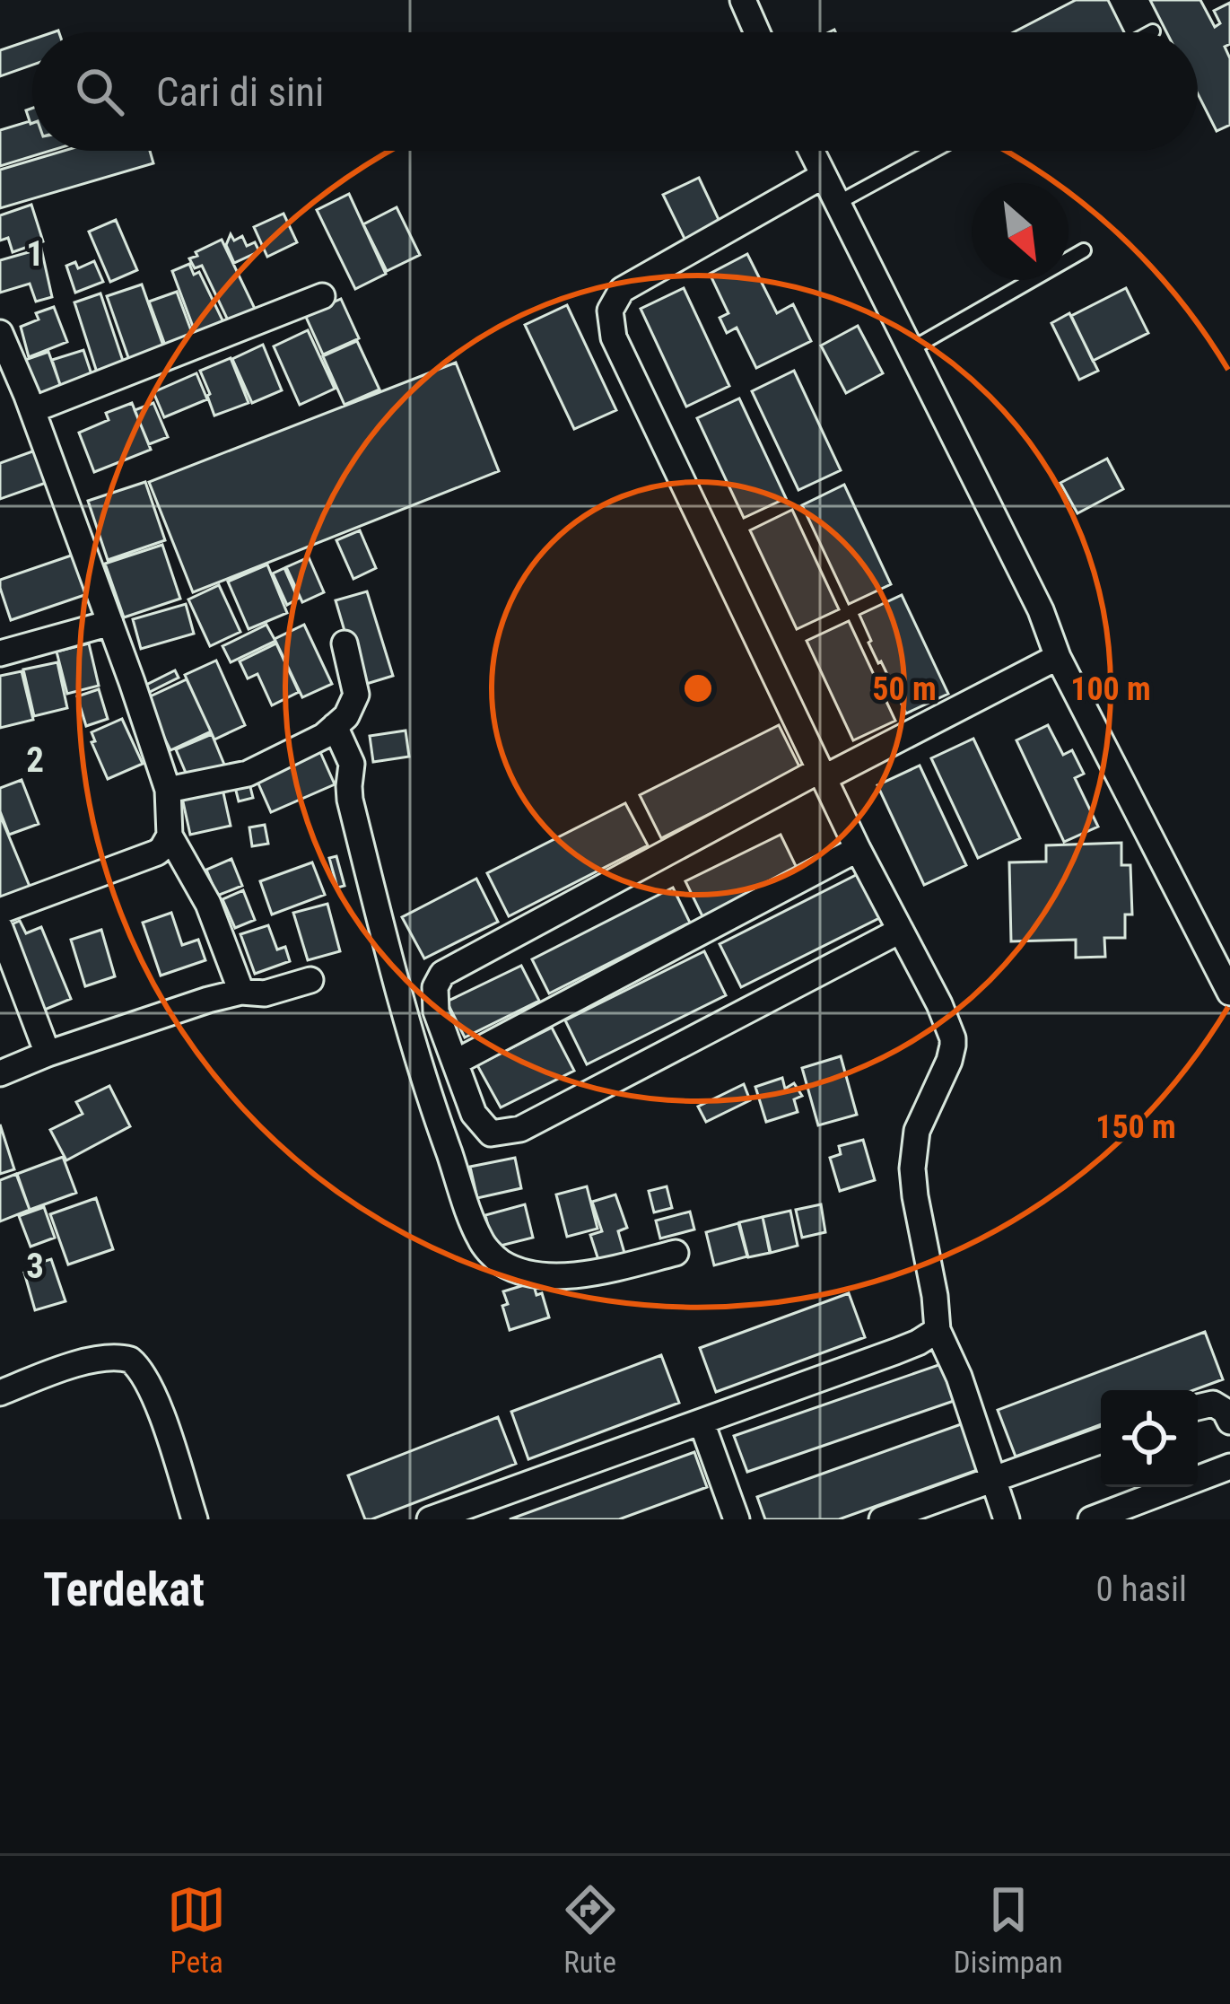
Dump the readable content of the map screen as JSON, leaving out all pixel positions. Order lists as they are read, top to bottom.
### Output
{
  "north": "bottom right",
  "page": {
    "search": "Cari di sini",
    "heading": ["Terdekat", "0 hasil"],
    "nav": ["Peta", "Rute", "Disimpan"]
  },
  "grid": {
    "rows": ["1", "2", "3"]
  },
  "rings": ["50 m", "100 m", "150 m"]
}
